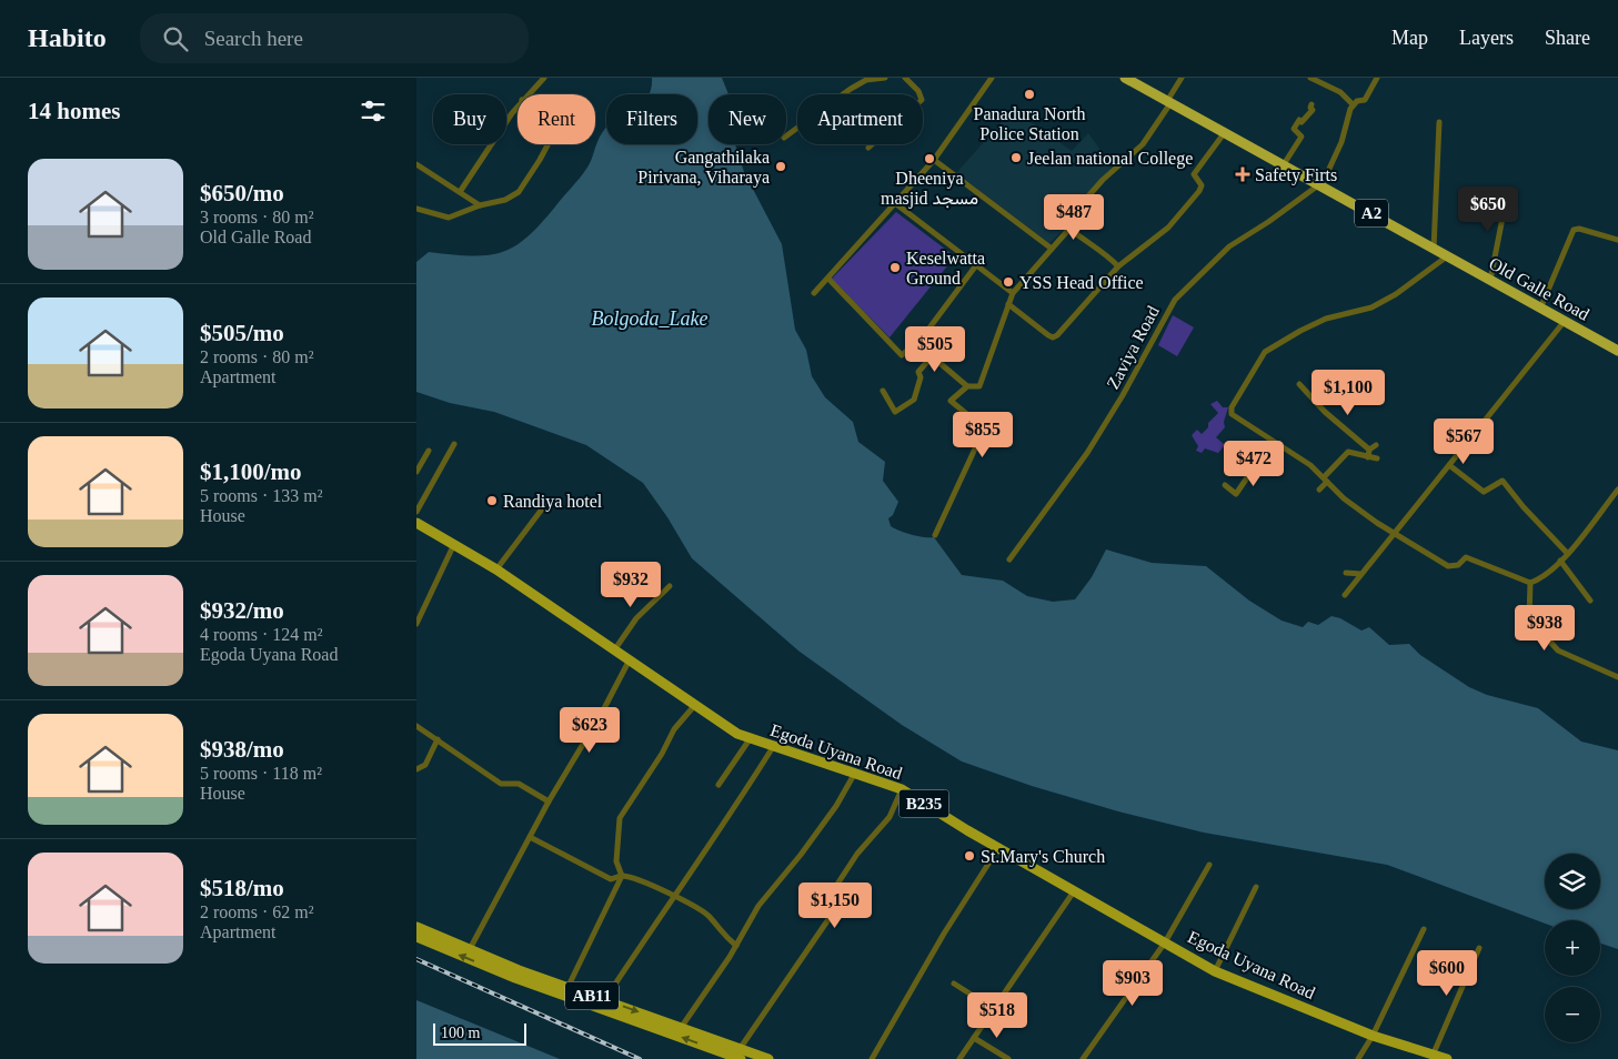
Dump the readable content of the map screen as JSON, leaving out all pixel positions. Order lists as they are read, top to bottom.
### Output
{
  "streets": {
    "highway": ["A2", "Old Galle Road"],
    "main road": ["Egoda Uyana Road", "B235", "AB11"],
    "street": ["Zaviya Road"]
  },
  "crossings": [
    ["Old Galle Road", "Zaviya Road"]
  ],
  "water": ["Bolgoda_Lake"],
  "places": {
    "other": [
      "Panadura North Police Station",
      "Jeelan national College",
      "Dheeniya masjid مسجد",
      "Gangathilaka Pirivana, Viharaya",
      "Keselwatta Ground",
      "YSS Head Office",
      "Randiya hotel",
      "St.Mary's Church"
    ],
    "health": ["Safety Firts"]
  },
  "scale_bar": "100 m",
  "page": {
    "header": "Habito",
    "search": "Search here",
    "nav": ["Map", "Layers", "Share"],
    "heading": "14 homes",
    "chip": [
      "Buy",
      "Rent",
      "Filters",
      "New",
      "Apartment"
    ],
    "list": [
      {
        "name": "$650/mo",
        "note": "3 rooms · 80 m² · Old Galle Road"
      },
      {
        "name": "$505/mo",
        "note": "2 rooms · 80 m² · Apartment"
      },
      {
        "name": "$1,100/mo",
        "note": "5 rooms · 133 m² · House"
      },
      {
        "name": "$932/mo",
        "note": "4 rooms · 124 m² · Egoda Uyana Road"
      },
      {
        "name": "$938/mo",
        "note": "5 rooms · 118 m² · House"
      },
      {
        "name": "$518/mo",
        "note": "2 rooms · 62 m² · Apartment"
      }
    ],
    "price": [
      "$650",
      "$487",
      "$505",
      "$1,100",
      "$855",
      "$567",
      "$472",
      "$932",
      "$938",
      "$623",
      "$1,150",
      "$600",
      "$903",
      "$518"
    ],
    "map_buttons": ["+", "−"],
    "scale": "100 m"
  }
}
